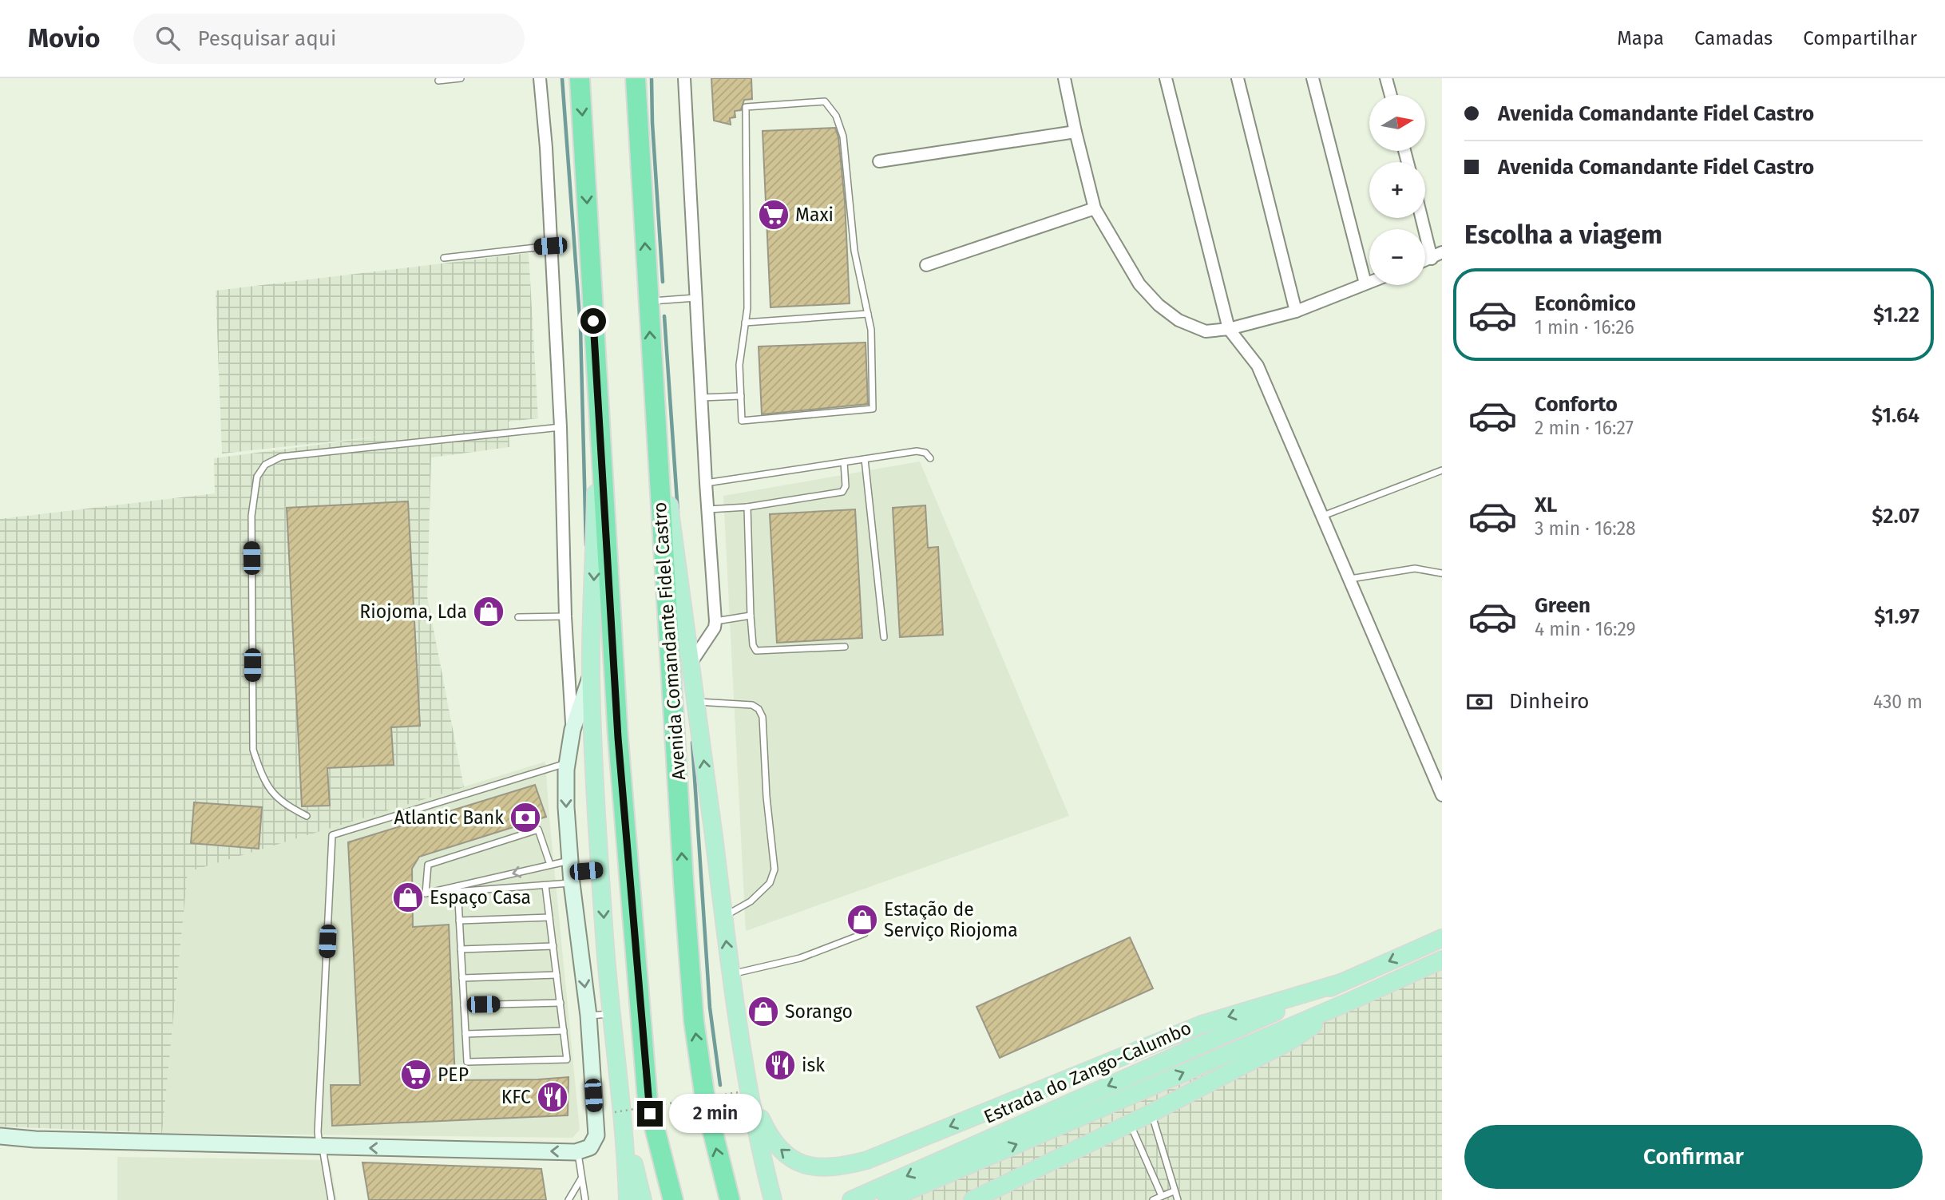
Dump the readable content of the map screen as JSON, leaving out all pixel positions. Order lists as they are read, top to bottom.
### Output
{
  "streets": {
    "highway": ["Avenida Comandante Fidel Castro"],
    "main road": ["Estrada do Zango-Calumbo"]
  },
  "places": {
    "supermarket": ["Maxi", "PEP"],
    "shop": [
      "Riojoma, Lda",
      "Espaço Casa",
      "Estação de Serviço Riojoma",
      "Sorango"
    ],
    "bank": ["Atlantic Bank"],
    "restaurant": ["isk", "KFC"]
  },
  "north": "right",
  "page": {
    "header": "Movio",
    "search": "Pesquisar aqui",
    "nav": ["Mapa", "Camadas", "Compartilhar"],
    "banner": ["Avenida Comandante Fidel Castro", "Avenida Comandante Fidel Castro"],
    "map_buttons": ["+", "−"],
    "heading": "Escolha a viagem",
    "list": [
      {
        "name": "Econômico",
        "note": "1 min · 16:26",
        "value": "$1.22"
      },
      {
        "name": "Conforto",
        "note": "2 min · 16:27",
        "value": "$1.64"
      },
      {
        "name": "XL",
        "note": "3 min · 16:28",
        "value": "$2.07"
      },
      {
        "name": "Green",
        "note": "4 min · 16:29",
        "value": "$1.97"
      }
    ],
    "pay": ["Dinheiro", "430 m"],
    "bubble": "2 min",
    "buttons": "Confirmar"
  }
}
